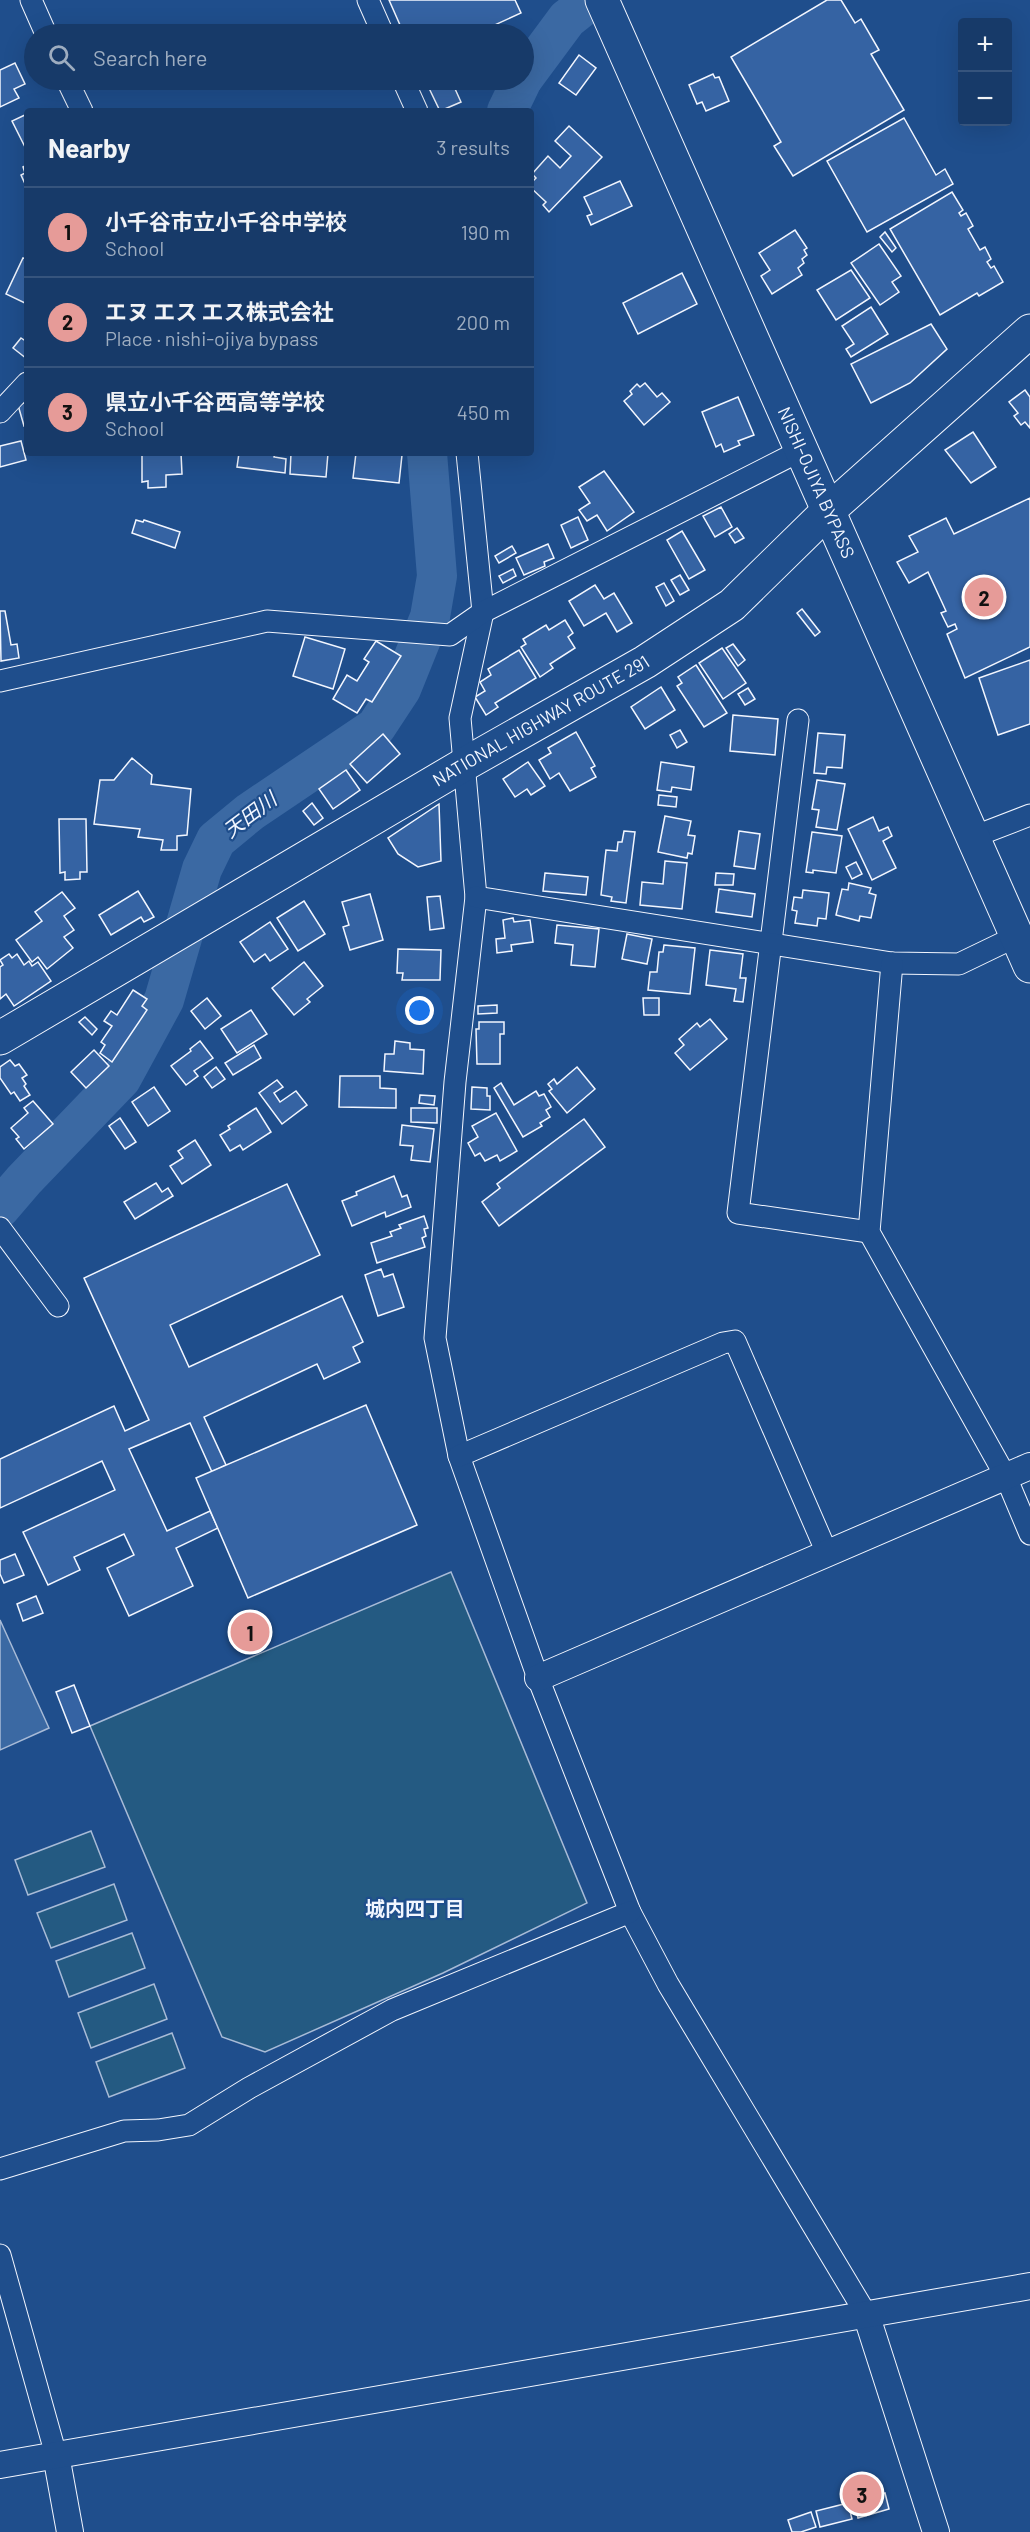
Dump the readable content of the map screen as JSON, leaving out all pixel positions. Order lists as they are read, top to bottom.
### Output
{
  "streets": {
    "highway": ["NISHI-OJIYA BYPASS", "NATIONAL HIGHWAY ROUTE 291"]
  },
  "crossings": [
    ["NISHI-OJIYA BYPASS", "NATIONAL HIGHWAY ROUTE 291"]
  ],
  "districts": ["城内四丁目"],
  "water": ["天田川"],
  "page": {
    "map_buttons": ["+", "−"],
    "search": "Search here",
    "heading": ["Nearby", "3 results"],
    "list": [
      {
        "mark": "1",
        "name": "小千谷市立小千谷中学校",
        "note": "School",
        "value": "190 m"
      },
      {
        "mark": "2",
        "name": "エヌ エス エス株式会社",
        "note": "Place · nishi-ojiya bypass",
        "value": "200 m"
      },
      {
        "mark": "3",
        "name": "県立小千谷西高等学校",
        "note": "School",
        "value": "450 m"
      }
    ],
    "pins": ["2", "1", "3"]
  }
}
